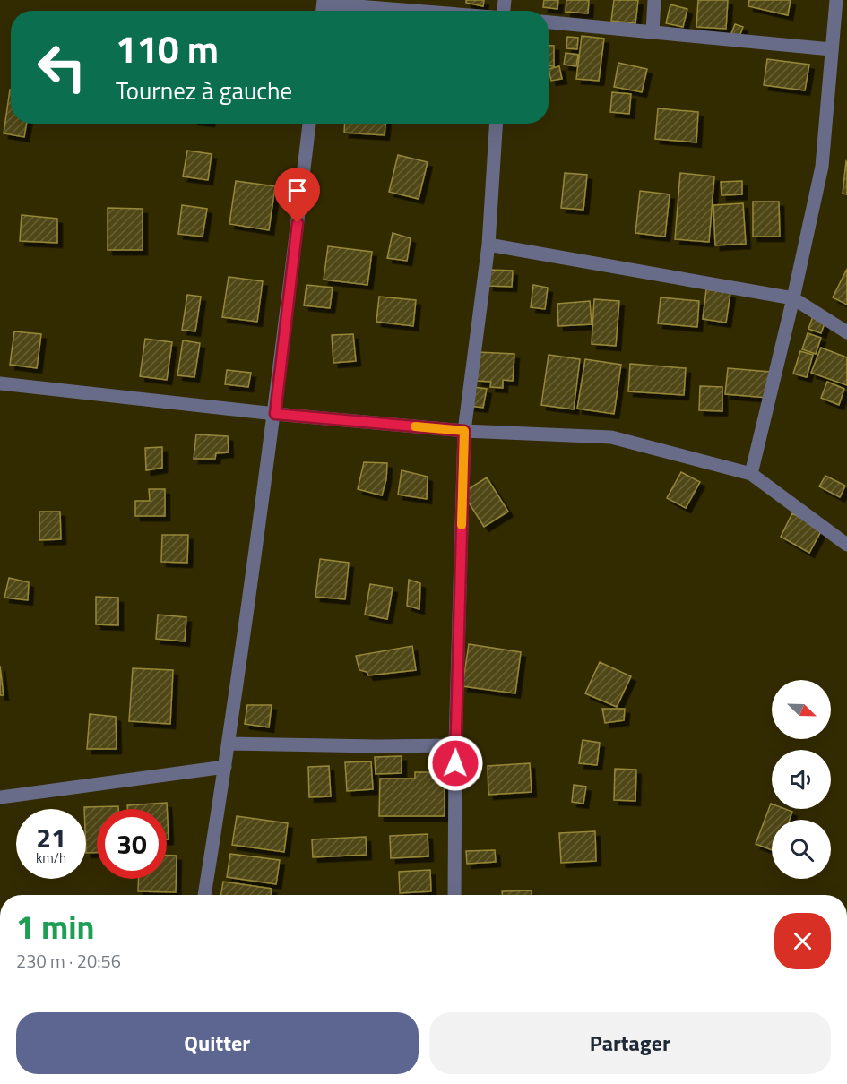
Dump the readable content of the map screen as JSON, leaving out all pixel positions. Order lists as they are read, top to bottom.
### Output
{
  "north": "bottom right",
  "page": {
    "turn": ["110 m", "Tournez à gauche"],
    "speed": "21 km/h",
    "limit": "30",
    "heading": ["1 min", "230 m · 20:56"],
    "buttons": ["Quitter", "Partager"]
  }
}
